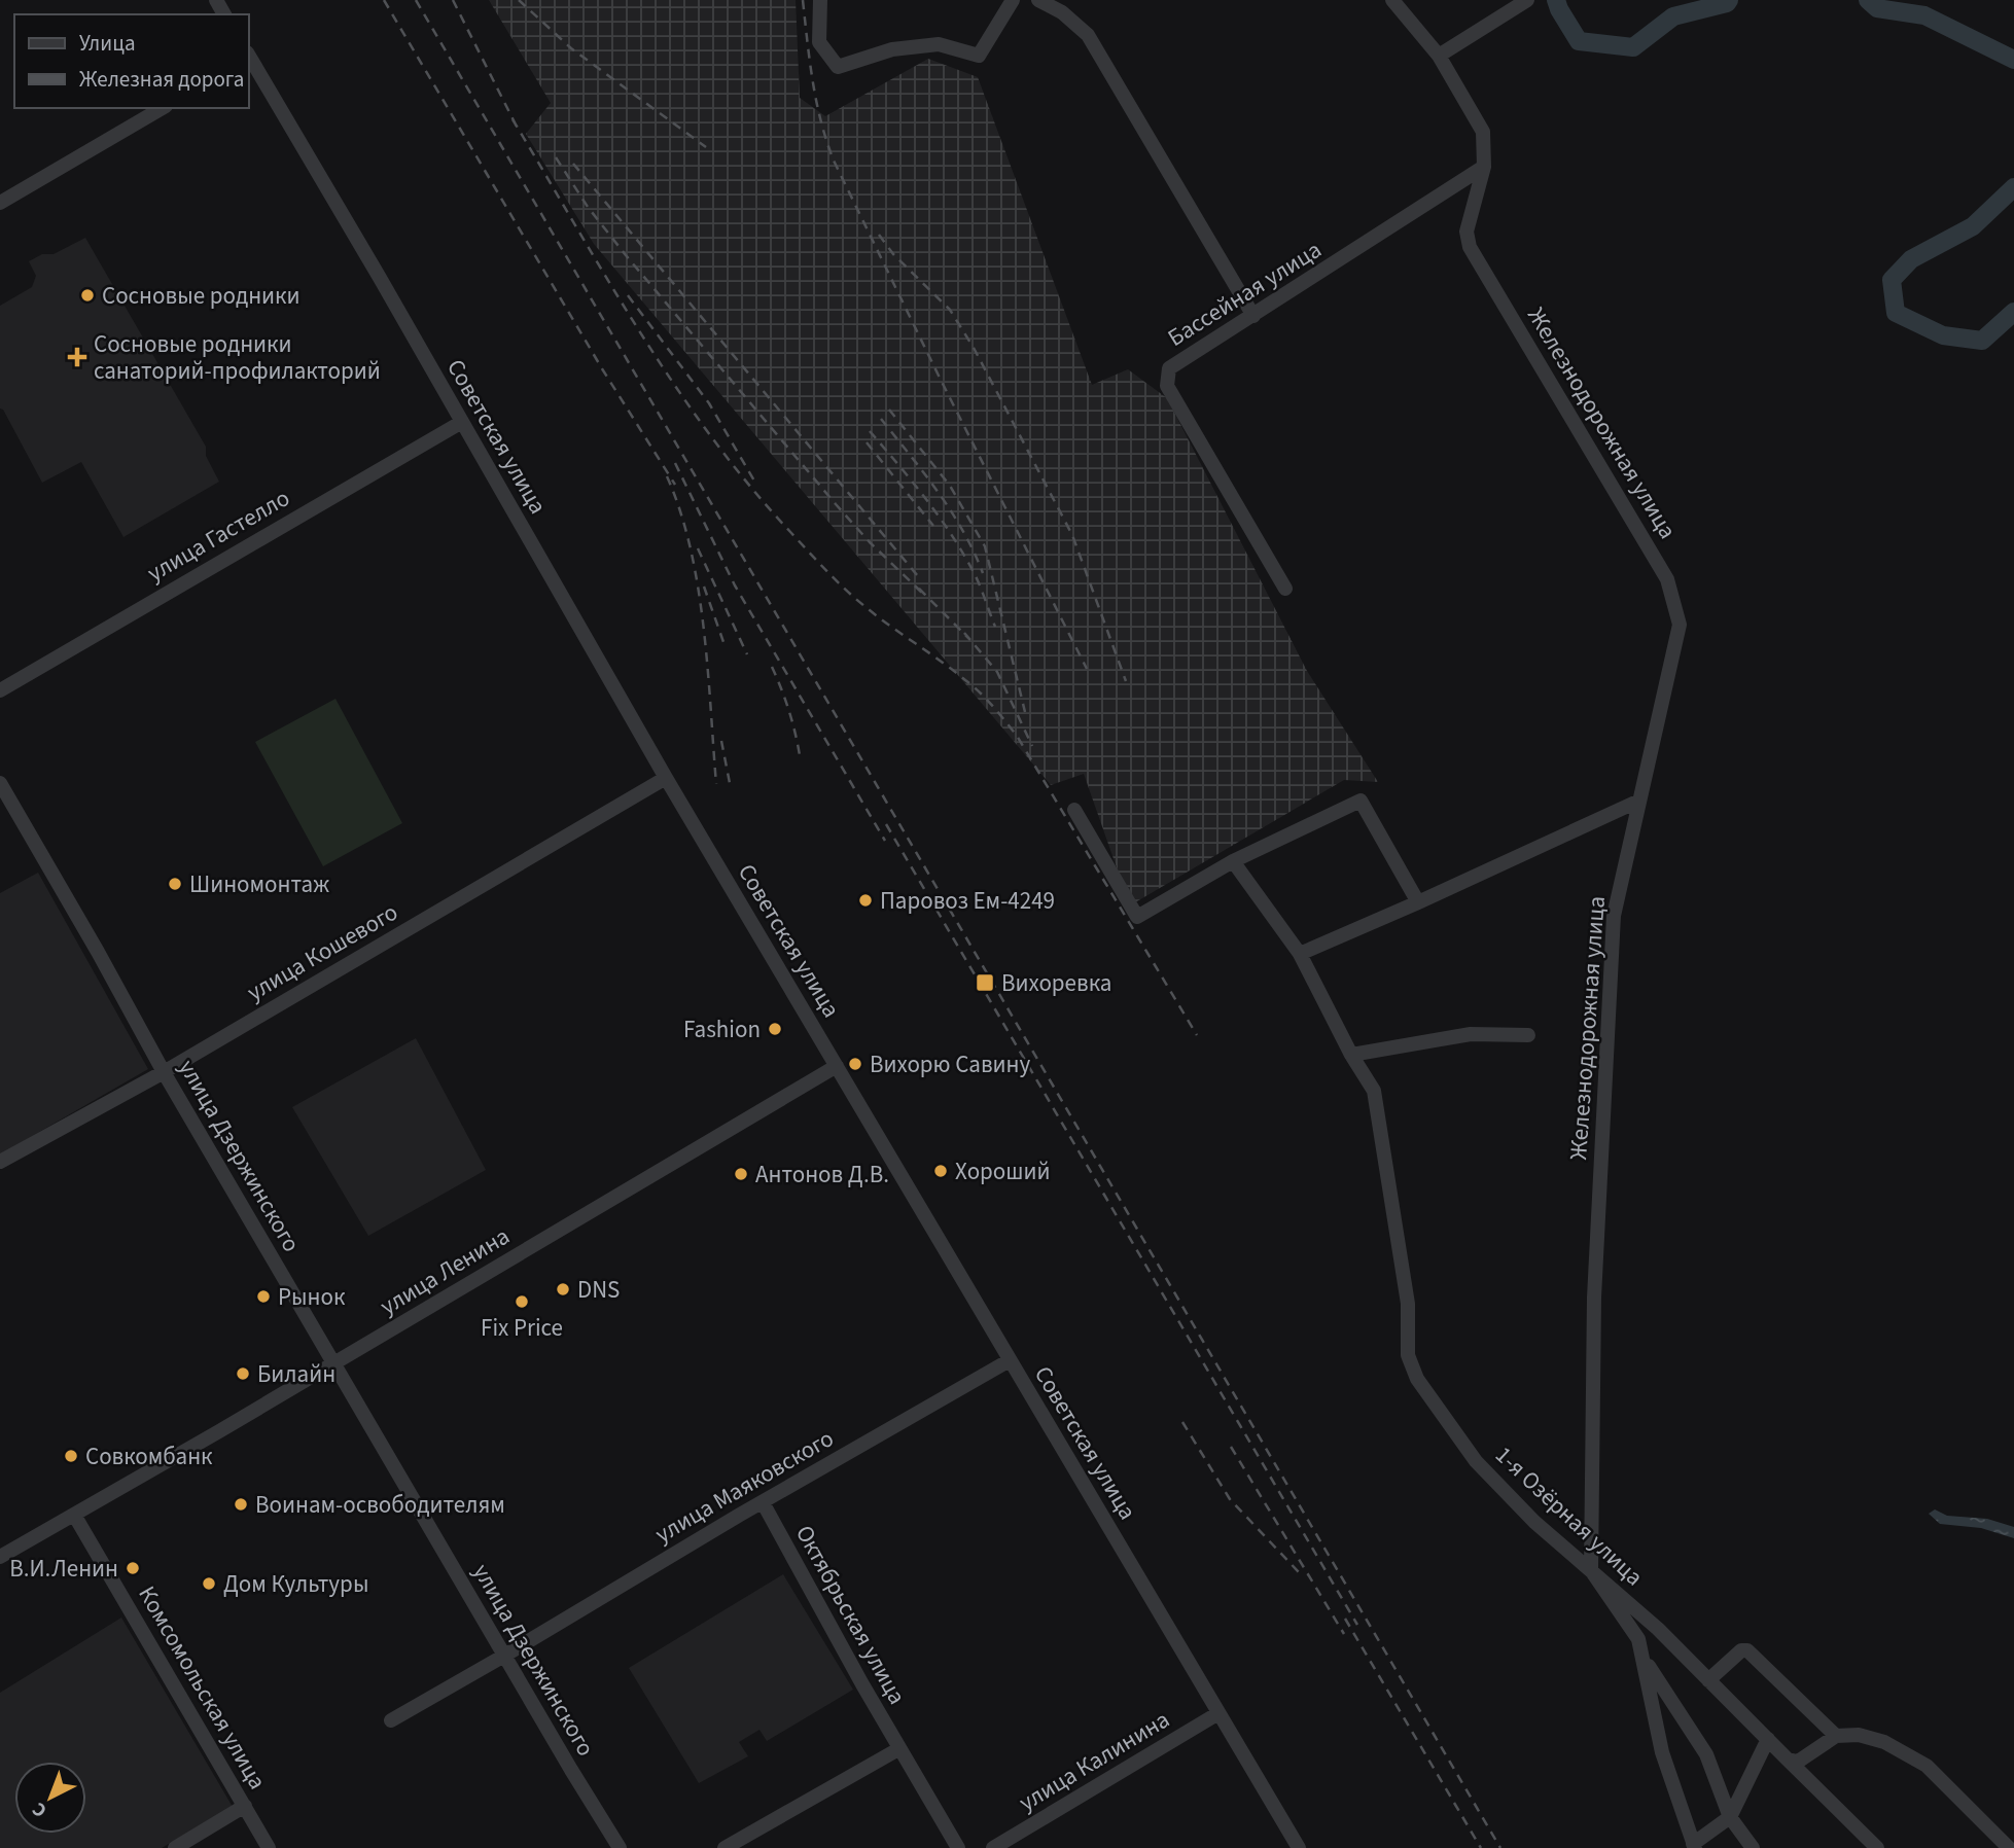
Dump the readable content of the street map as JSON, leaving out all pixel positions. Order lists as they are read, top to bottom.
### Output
{
  "streets": {
    "street": [
      "Бассейная улица",
      "Железнодорожная улица",
      "Советская улица",
      "улица Гастелло",
      "улица Кошевого",
      "улица Дзержинского",
      "улица Ленина",
      "улица Маяковского",
      "1-я Озёрная улица",
      "Октябрьская улица",
      "Комсомольская улица",
      "улица Калинина"
    ]
  },
  "crossings": [
    ["Бассейная улица", "Железнодорожная улица"],
    ["Железнодорожная улица", "1-я Озёрная улица"],
    ["Советская улица", "улица Гастелло"],
    ["Советская улица", "улица Кошевого"],
    ["Советская улица", "улица Ленина"],
    ["Советская улица", "улица Маяковского"],
    ["Советская улица", "улица Калинина"],
    ["улица Кошевого", "улица Дзержинского"],
    ["улица Дзержинского", "улица Ленина"],
    ["улица Дзержинского", "улица Маяковского"],
    ["улица Ленина", "Комсомольская улица"],
    ["улица Маяковского", "Октябрьская улица"]
  ],
  "places": {
    "other": [
      "Сосновые родники",
      "Шиномонтаж",
      "Паровоз Ем-4249",
      "Fashion",
      "Вихорю Савину",
      "Хороший",
      "Антонов Д.В.",
      "DNS",
      "Рынок",
      "Fix Price",
      "Билайн",
      "Совкомбанк",
      "Воинам-освободителям",
      "В.И.Ленин",
      "Дом Культуры"
    ],
    "health": ["Сосновые родники санаторий-профилакторий"],
    "transit": ["Вихоревка"]
  },
  "legend": ["Улица", "Железная дорога"],
  "north": "bottom left"
}
